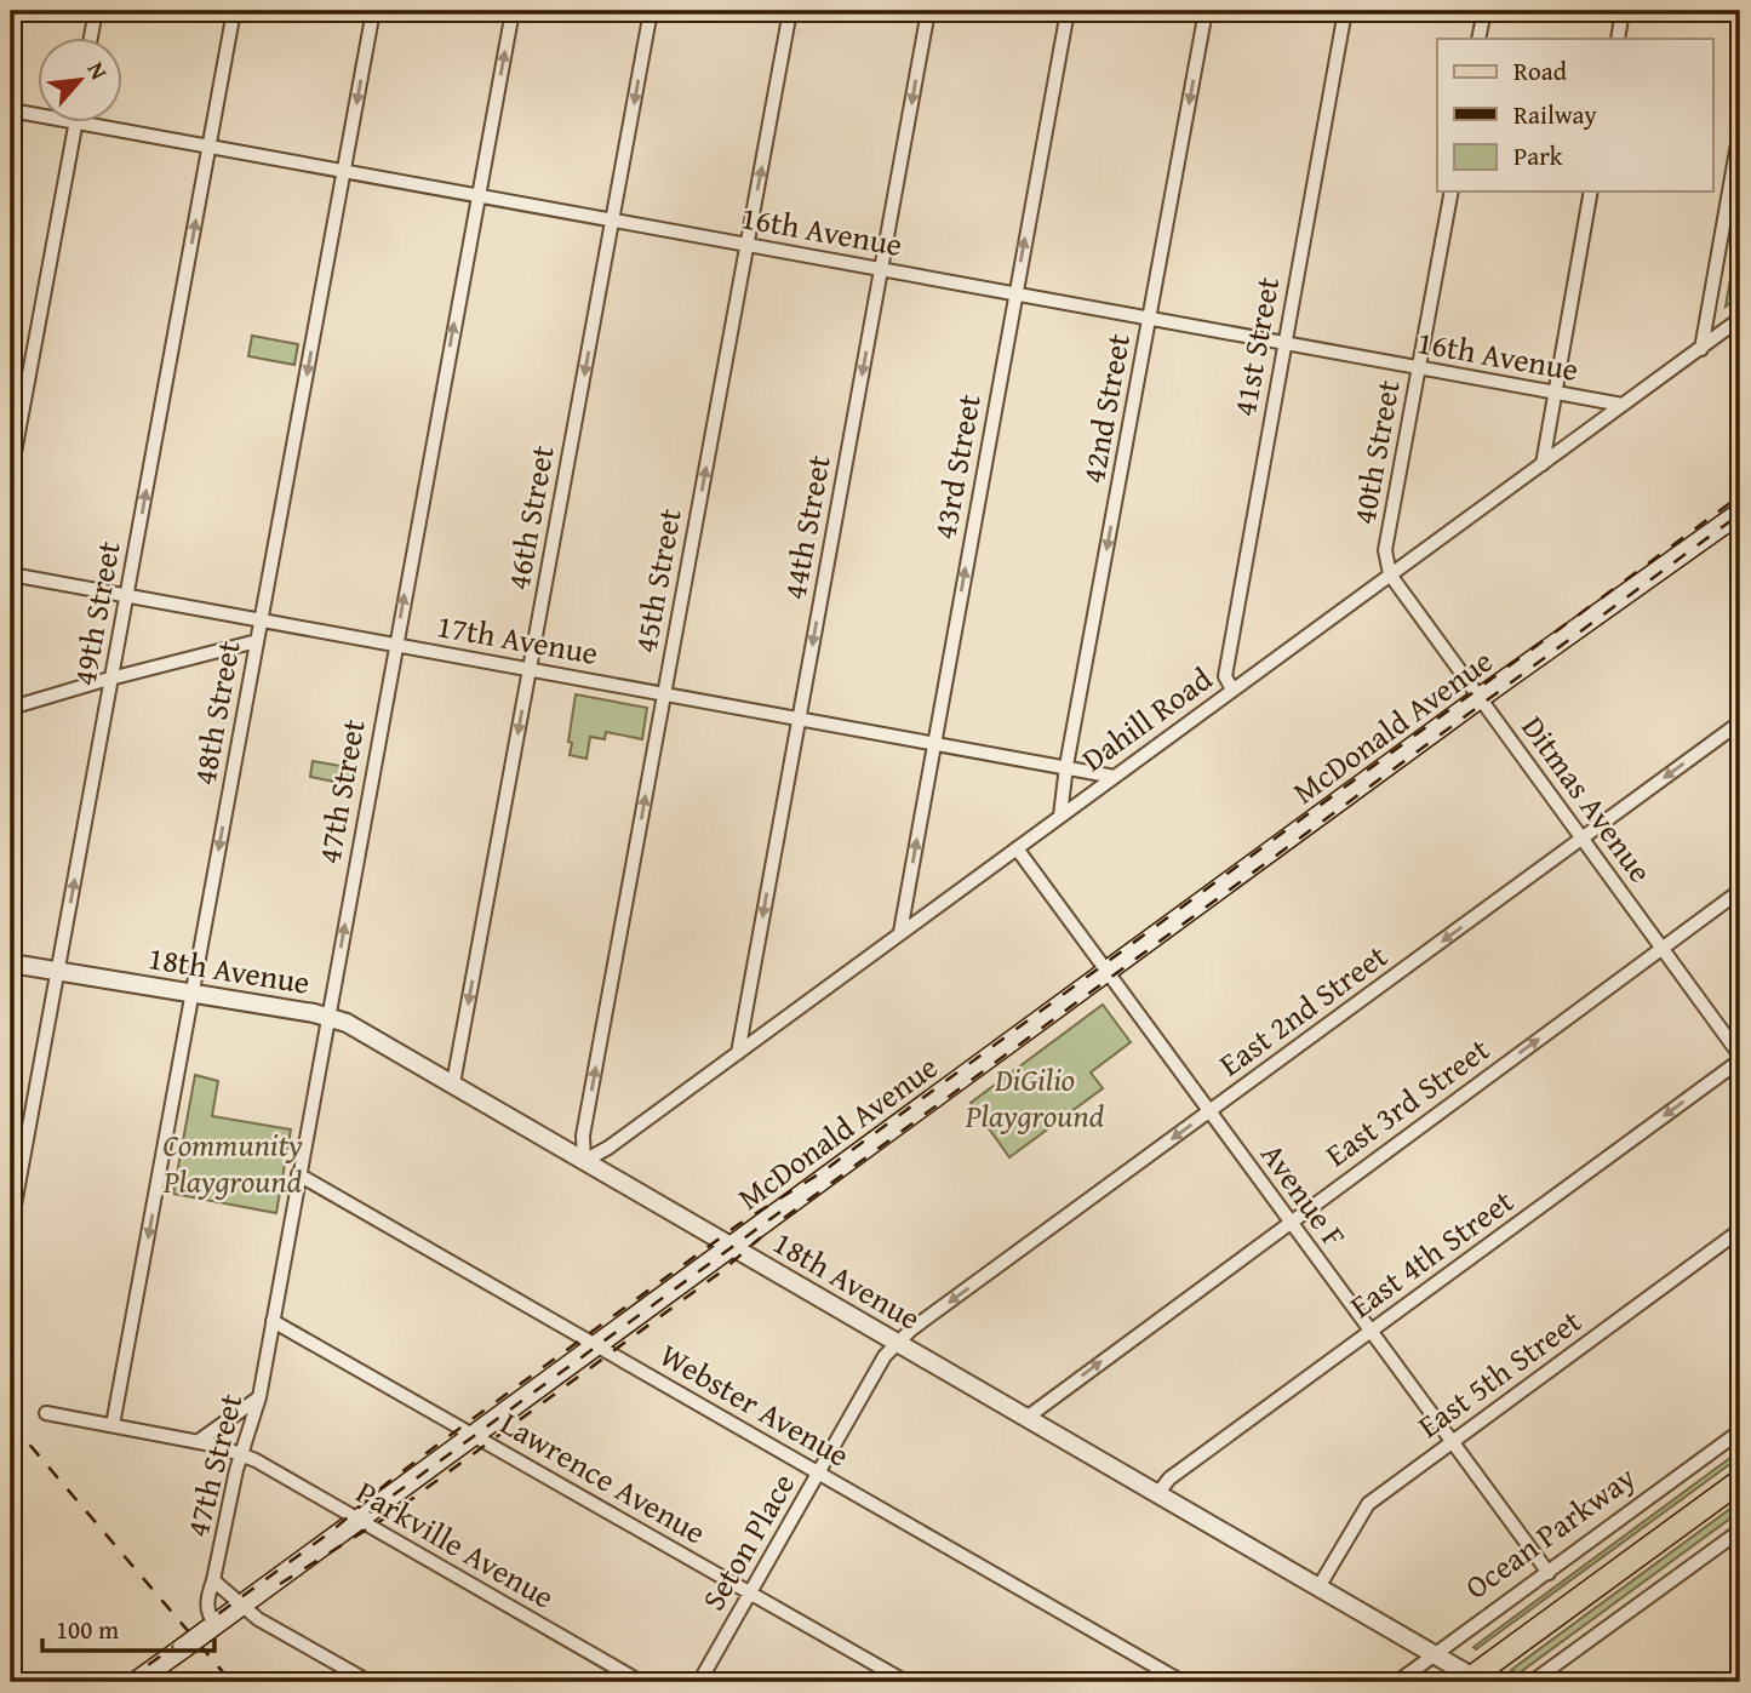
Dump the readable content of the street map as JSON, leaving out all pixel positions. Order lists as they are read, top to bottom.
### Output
{
  "streets": {
    "main road": ["McDonald Avenue"],
    "street": [
      "16th Avenue",
      "41st Street",
      "42nd Street",
      "40th Street",
      "43rd Street",
      "46th Street",
      "44th Street",
      "45th Street",
      "49th Street",
      "17th Avenue",
      "48th Street",
      "Dahill Road",
      "47th Street",
      "Ditmas Avenue",
      "18th Avenue",
      "East 2nd Street",
      "East 3rd Street",
      "Avenue F",
      "East 4th Street",
      "East 5th Street",
      "Webster Avenue",
      "Lawrence Avenue",
      "Ocean Parkway",
      "Seton Place",
      "Parkville Avenue"
    ]
  },
  "crossings": [
    ["16th Avenue", "41st Street"],
    ["16th Avenue", "42nd Street"],
    ["16th Avenue", "40th Street"],
    ["16th Avenue", "43rd Street"],
    ["16th Avenue", "46th Street"],
    ["16th Avenue", "44th Street"],
    ["16th Avenue", "45th Street"],
    ["16th Avenue", "49th Street"],
    ["16th Avenue", "48th Street"],
    ["16th Avenue", "Dahill Road"],
    ["16th Avenue", "47th Street"],
    ["41st Street", "Dahill Road"],
    ["42nd Street", "17th Avenue"],
    ["42nd Street", "Dahill Road"],
    ["40th Street", "Dahill Road"],
    ["40th Street", "Ditmas Avenue"],
    ["43rd Street", "17th Avenue"],
    ["43rd Street", "Dahill Road"],
    ["46th Street", "17th Avenue"],
    ["46th Street", "18th Avenue"],
    ["44th Street", "17th Avenue"],
    ["44th Street", "Dahill Road"],
    ["45th Street", "17th Avenue"],
    ["45th Street", "Dahill Road"],
    ["45th Street", "18th Avenue"],
    ["49th Street", "17th Avenue"],
    ["49th Street", "18th Avenue"],
    ["17th Avenue", "48th Street"],
    ["17th Avenue", "Dahill Road"],
    ["17th Avenue", "47th Street"],
    ["48th Street", "18th Avenue"],
    ["48th Street", "Parkville Avenue"],
    ["Dahill Road", "Ditmas Avenue"],
    ["Dahill Road", "18th Avenue"],
    ["Dahill Road", "Avenue F"],
    ["McDonald Avenue", "47th Street"],
    ["McDonald Avenue", "Ditmas Avenue"],
    ["McDonald Avenue", "18th Avenue"],
    ["McDonald Avenue", "Avenue F"],
    ["McDonald Avenue", "Webster Avenue"],
    ["McDonald Avenue", "Lawrence Avenue"],
    ["McDonald Avenue", "Parkville Avenue"],
    ["47th Street", "18th Avenue"],
    ["47th Street", "Webster Avenue"],
    ["47th Street", "Lawrence Avenue"],
    ["47th Street", "Parkville Avenue"],
    ["Ditmas Avenue", "East 2nd Street"],
    ["Ditmas Avenue", "East 3rd Street"],
    ["Ditmas Avenue", "East 4th Street"],
    ["18th Avenue", "East 2nd Street"],
    ["18th Avenue", "East 3rd Street"],
    ["18th Avenue", "East 4th Street"],
    ["18th Avenue", "East 5th Street"],
    ["18th Avenue", "Ocean Parkway"],
    ["18th Avenue", "Seton Place"],
    ["East 2nd Street", "Avenue F"],
    ["East 2nd Street", "Seton Place"],
    ["East 3rd Street", "Avenue F"],
    ["Avenue F", "East 4th Street"],
    ["Avenue F", "East 5th Street"],
    ["Avenue F", "Ocean Parkway"],
    ["Webster Avenue", "Seton Place"],
    ["Lawrence Avenue", "Seton Place"]
  ],
  "one_way": [
    "42nd Street",
    "43rd Street",
    "46th Street",
    "44th Street",
    "45th Street",
    "49th Street",
    "48th Street",
    "47th Street",
    "East 2nd Street",
    "East 3rd Street",
    "East 4th Street"
  ],
  "parks": ["DiGilio Playground", "Community Playground"],
  "legend": ["Road", "Railway", "Park"],
  "scale_bar": "100 m",
  "north": "top right"
}
